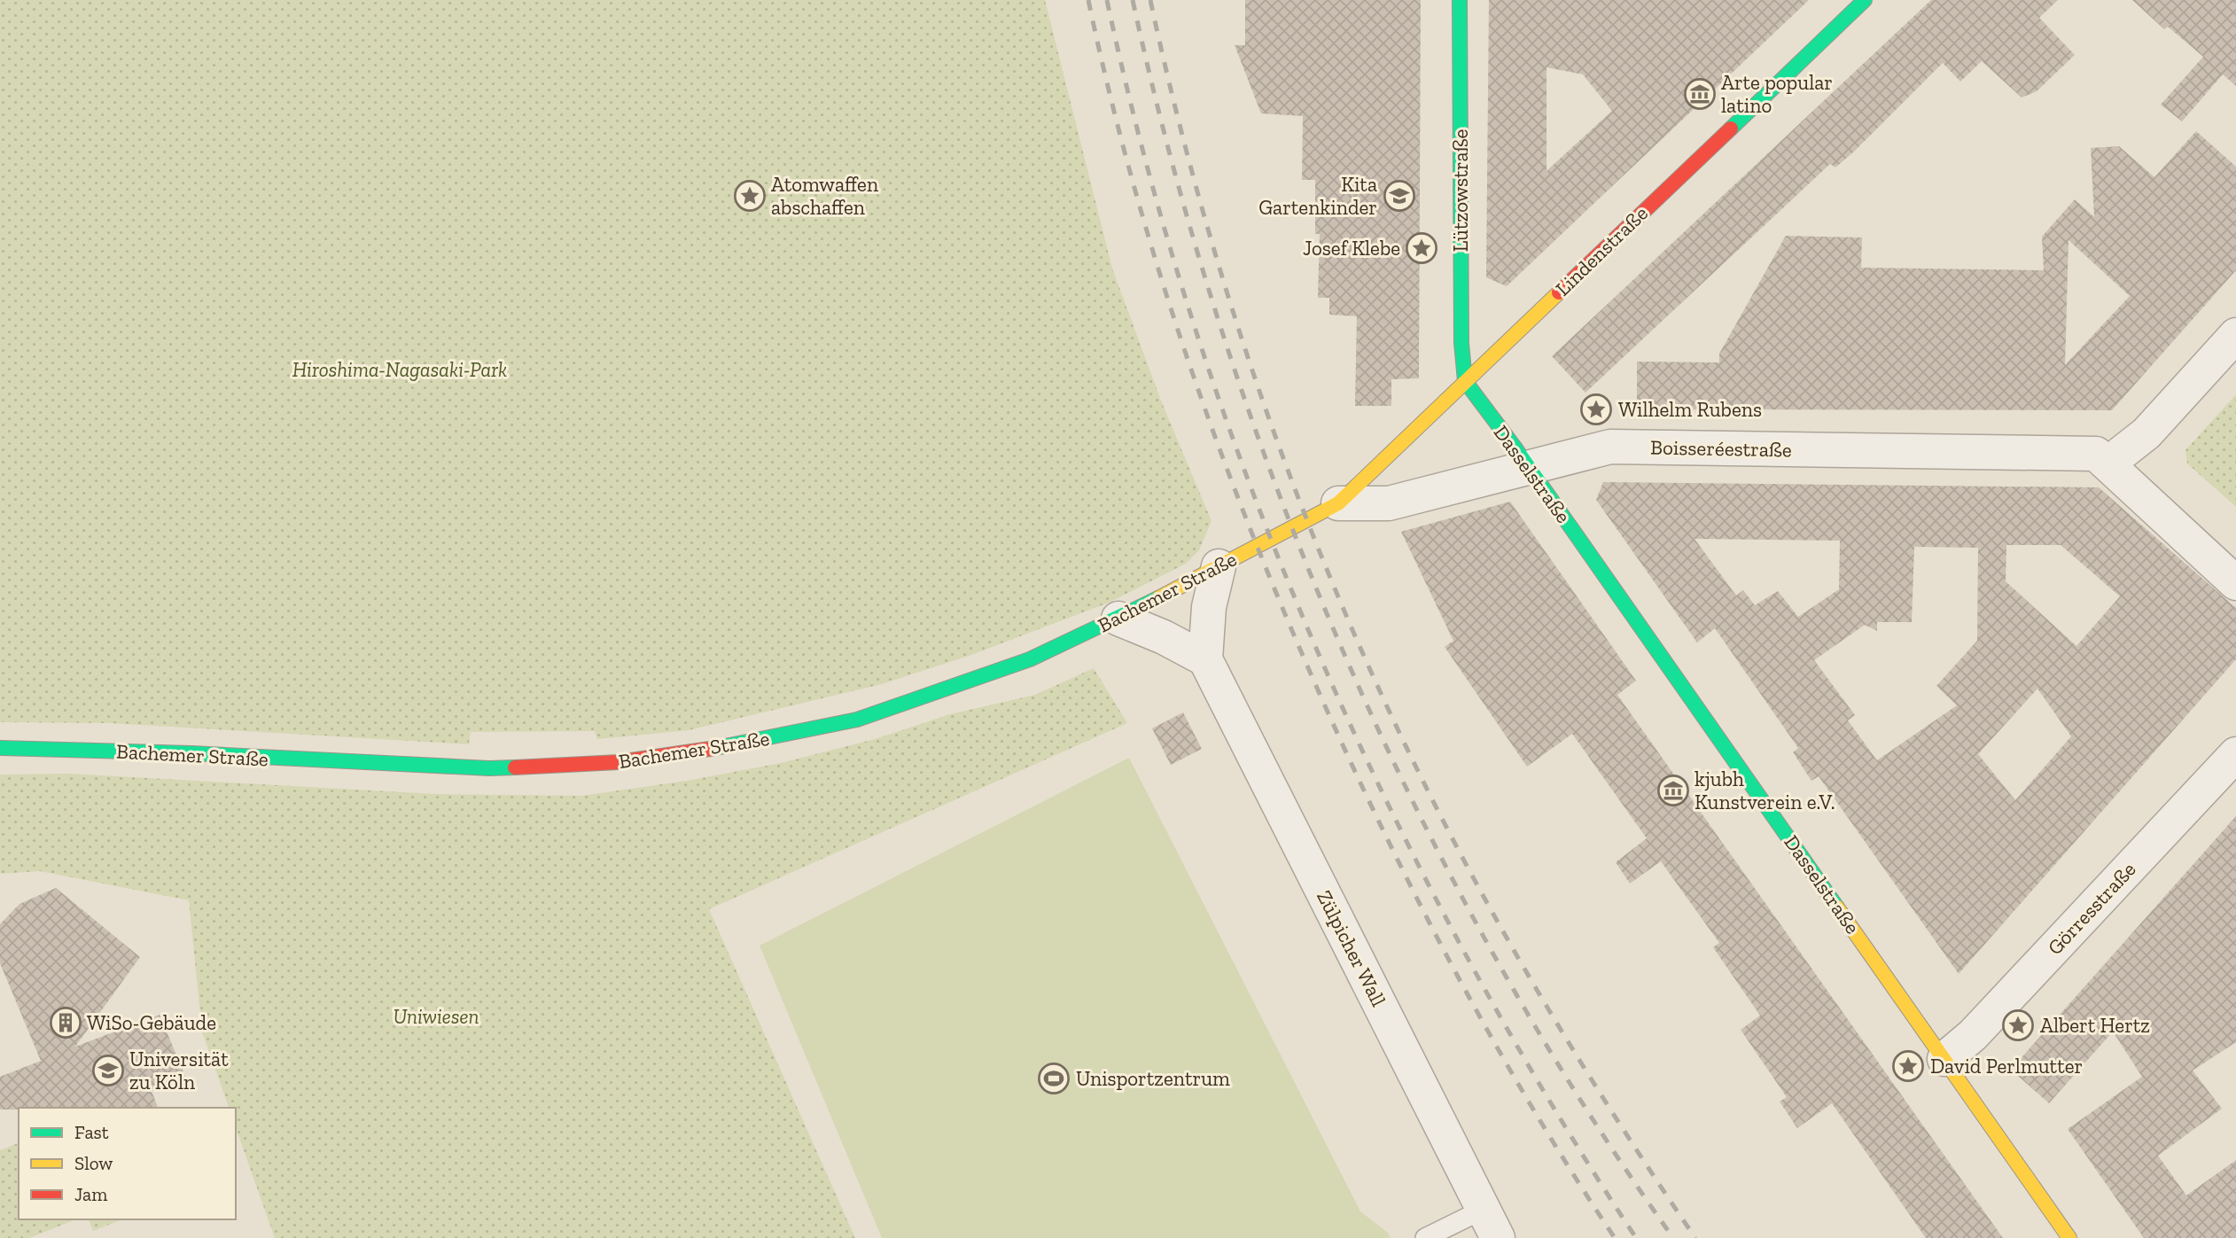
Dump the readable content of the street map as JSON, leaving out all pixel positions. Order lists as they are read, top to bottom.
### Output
{
  "streets": {
    "main road": [
      "Lützowstraße",
      "Lindenstraße",
      "Dasselstraße",
      "Bachemer Straße"
    ],
    "street": ["Boisseréestraße", "Görresstraße", "Zülpicher Wall"]
  },
  "crossings": [
    ["Lützowstraße", "Lindenstraße"],
    ["Lützowstraße", "Dasselstraße"],
    ["Lindenstraße", "Boisseréestraße"],
    ["Lindenstraße", "Dasselstraße"],
    ["Lindenstraße", "Bachemer Straße"],
    ["Boisseréestraße", "Dasselstraße"],
    ["Boisseréestraße", "Bachemer Straße"],
    ["Dasselstraße", "Görresstraße"]
  ],
  "parks": ["Hiroshima-Nagasaki-Park", "Uniwiesen"],
  "places": {
    "museum": ["Arte popular latino", "kjubh Kunstverein e.V."],
    "place": [
      "Atomwaffen abschaffen",
      "Josef Klebe",
      "Wilhelm Rubens",
      "Albert Hertz",
      "David Perlmutter"
    ],
    "school or university": ["Kita Gartenkinder", "Universität zu Köln"],
    "building": ["WiSo-Gebäude"],
    "sports": ["Unisportzentrum"]
  },
  "legend": ["Fast", "Slow", "Jam"]
}
